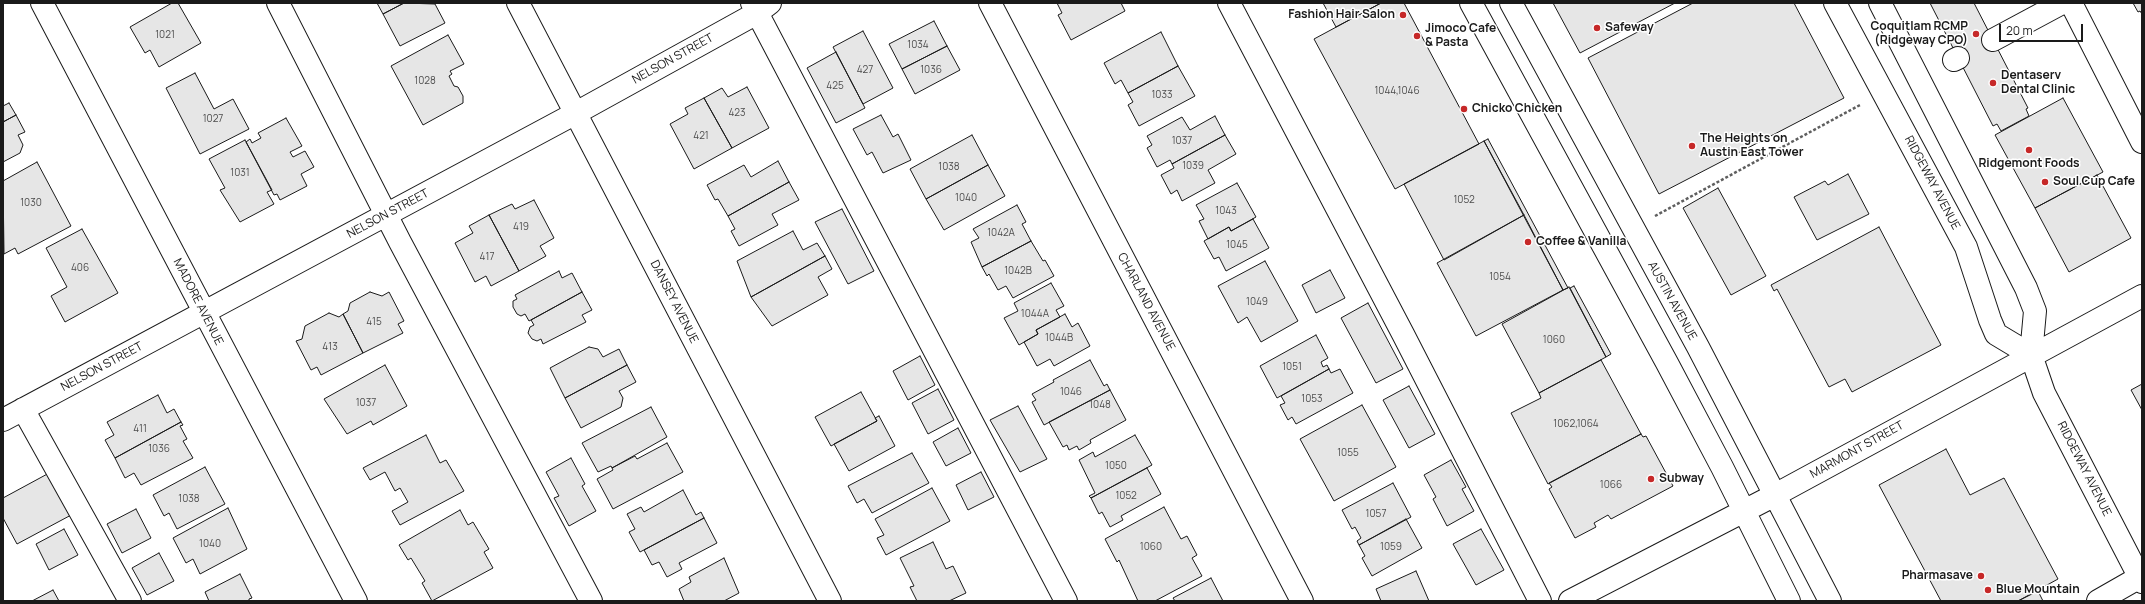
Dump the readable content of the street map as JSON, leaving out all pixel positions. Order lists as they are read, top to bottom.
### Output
{
  "streets": {
    "street": [
      "NELSON STREET",
      "RIDGEWAY AVENUE",
      "AUSTIN AVENUE",
      "MADORE AVENUE",
      "DANSEY AVENUE",
      "CHARLAND AVENUE",
      "MARMONT STREET"
    ]
  },
  "crossings": [
    ["NELSON STREET", "MADORE AVENUE"],
    ["NELSON STREET", "DANSEY AVENUE"],
    ["RIDGEWAY AVENUE", "MARMONT STREET"],
    ["AUSTIN AVENUE", "MARMONT STREET"]
  ],
  "places": [
    "Fashion Hair Salon",
    "Safeway",
    "Coquitlam RCMP (Ridgeway CPO)",
    "Jimoco Cafe & Pasta",
    "Dentaserv Dental Clinic",
    "Chicko Chicken",
    "The Heights on Austin East Tower",
    "Ridgemont Foods",
    "Soul Cup Cafe",
    "Coffee & Vanilla",
    "Subway",
    "Pharmasave",
    "Blue Mountain"
  ],
  "house_numbers": [
    "1021",
    "1034",
    "427",
    "1036",
    "1028",
    "425",
    "1044,1046",
    "1033",
    "423",
    "1027",
    "421",
    "1037",
    "1039",
    "1038",
    "1031",
    "1040",
    "1052",
    "1030",
    "1043",
    "419",
    "1042A",
    "1045",
    "417",
    "406",
    "1042B",
    "1054",
    "1049",
    "1044A",
    "415",
    "1044B",
    "1060",
    "413",
    "1051",
    "1046",
    "1053",
    "1037",
    "1048",
    "1062,1064",
    "411",
    "1036",
    "1055",
    "1050",
    "1066",
    "1052",
    "1038",
    "1057",
    "1040",
    "1060",
    "1059"
  ],
  "scale_bar": "20 m"
}
